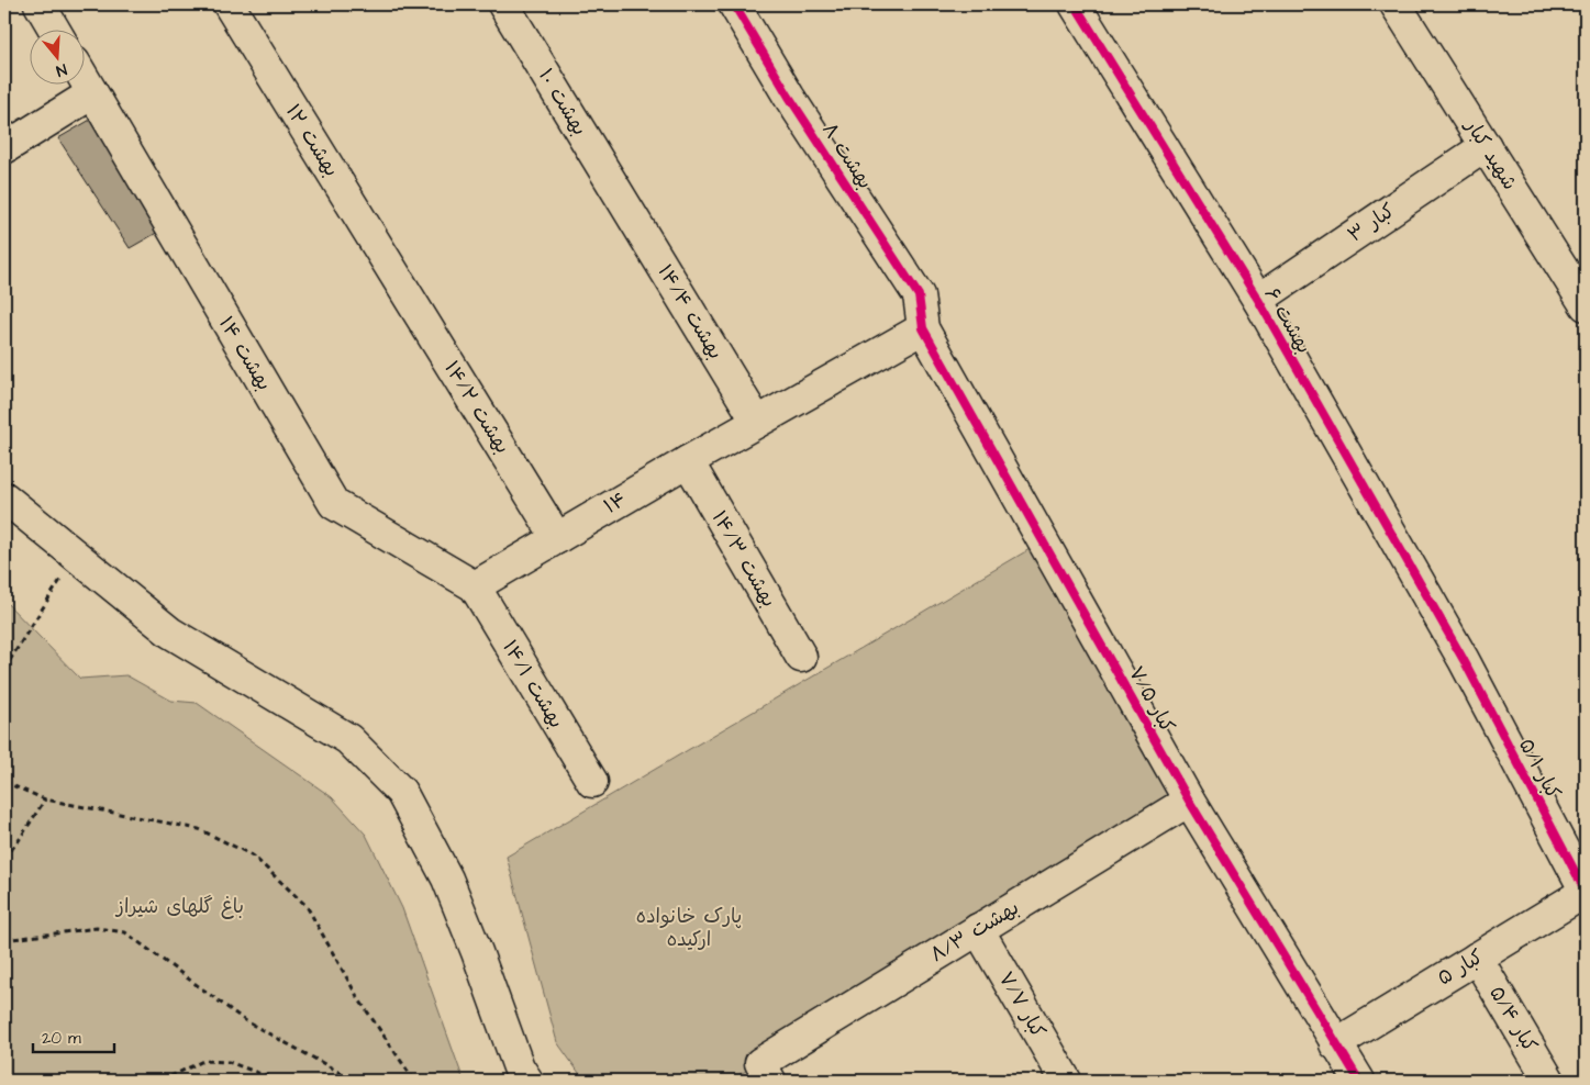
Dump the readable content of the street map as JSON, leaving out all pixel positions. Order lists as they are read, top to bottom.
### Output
{
  "streets": {
    "street": [
      "۱۰ بهشت",
      "۱۲ بهشت",
      "شهید کبار",
      "۸ بهشت",
      "۳ کبار",
      "۱۴/۴ بهشت",
      "۶ بهشت",
      "۱۴ بهشت",
      "۱۴/۲ بهشت",
      "۱۴",
      "۱۴/۳ بهشت",
      "۱۴/۱ بهشت",
      "۷/۵ کبار",
      "۵/۱ کبار",
      "بهشت ۸/۳",
      "۵ کبار",
      "۷/۷ کبار",
      "۵/۴ کبار"
    ]
  },
  "crossings": [
    ["۱۰ بهشت", "۱۴/۴ بهشت"],
    ["۱۲ بهشت", "۱۴/۲ بهشت"],
    ["شهید کبار", "۳ کبار"],
    ["۸ بهشت", "۱۴"],
    ["۸ بهشت", "۷/۵ کبار"],
    ["۳ کبار", "۶ بهشت"],
    ["۱۴/۴ بهشت", "۱۴"],
    ["۶ بهشت", "۵/۱ کبار"],
    ["۱۴ بهشت", "۱۴"],
    ["۱۴ بهشت", "۱۴/۱ بهشت"],
    ["۱۴/۲ بهشت", "۱۴"],
    ["۱۴", "۱۴/۳ بهشت"],
    ["۱۴", "۱۴/۱ بهشت"],
    ["۱۴", "۷/۵ کبار"],
    ["۷/۵ کبار", "بهشت ۸/۳"],
    ["۷/۵ کبار", "۵ کبار"],
    ["۵/۱ کبار", "۵ کبار"],
    ["بهشت ۸/۳", "۷/۷ کبار"],
    ["۵ کبار", "۵/۴ کبار"]
  ],
  "parks": ["باغ گلهای شیراز", "پارک خانواده ارکیده"],
  "scale_bar": "20 m",
  "north": "bottom"
}
